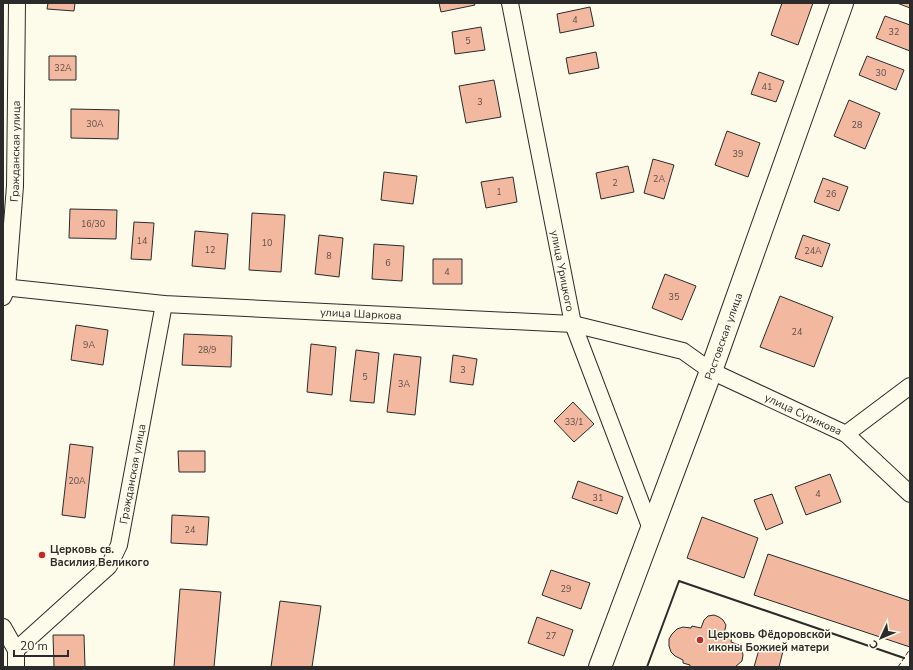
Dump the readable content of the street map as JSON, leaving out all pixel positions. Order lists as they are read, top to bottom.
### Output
{
  "streets": {
    "main road": ["Ростовская улица"],
    "street": [
      "Гражданская улица",
      "улица Урицкого",
      "улица Шаркова",
      "улица Сурикова"
    ]
  },
  "crossings": [
    ["Гражданская улица", "улица Шаркова"],
    ["улица Урицкого", "улица Шаркова"],
    ["улица Урицкого", "Ростовская улица"],
    ["улица Шаркова", "Ростовская улица"],
    ["улица Шаркова", "улица Сурикова"],
    ["Ростовская улица", "улица Сурикова"]
  ],
  "places": ["Церковь св. Василия Великого", "Церковь Фёдоровской иконы Божией матери"],
  "house_numbers": [
    "4",
    "32",
    "5",
    "32А",
    "30",
    "41",
    "3",
    "30А",
    "28",
    "39",
    "2А",
    "2",
    "1",
    "26",
    "16/30",
    "14",
    "10",
    "12",
    "24А",
    "8",
    "6",
    "4",
    "35",
    "24",
    "9А",
    "28/9",
    "3",
    "5",
    "3А",
    "33/1",
    "20А",
    "4",
    "31",
    "24",
    "29",
    "27"
  ],
  "scale_bar": "20 m",
  "north": "bottom left"
}
